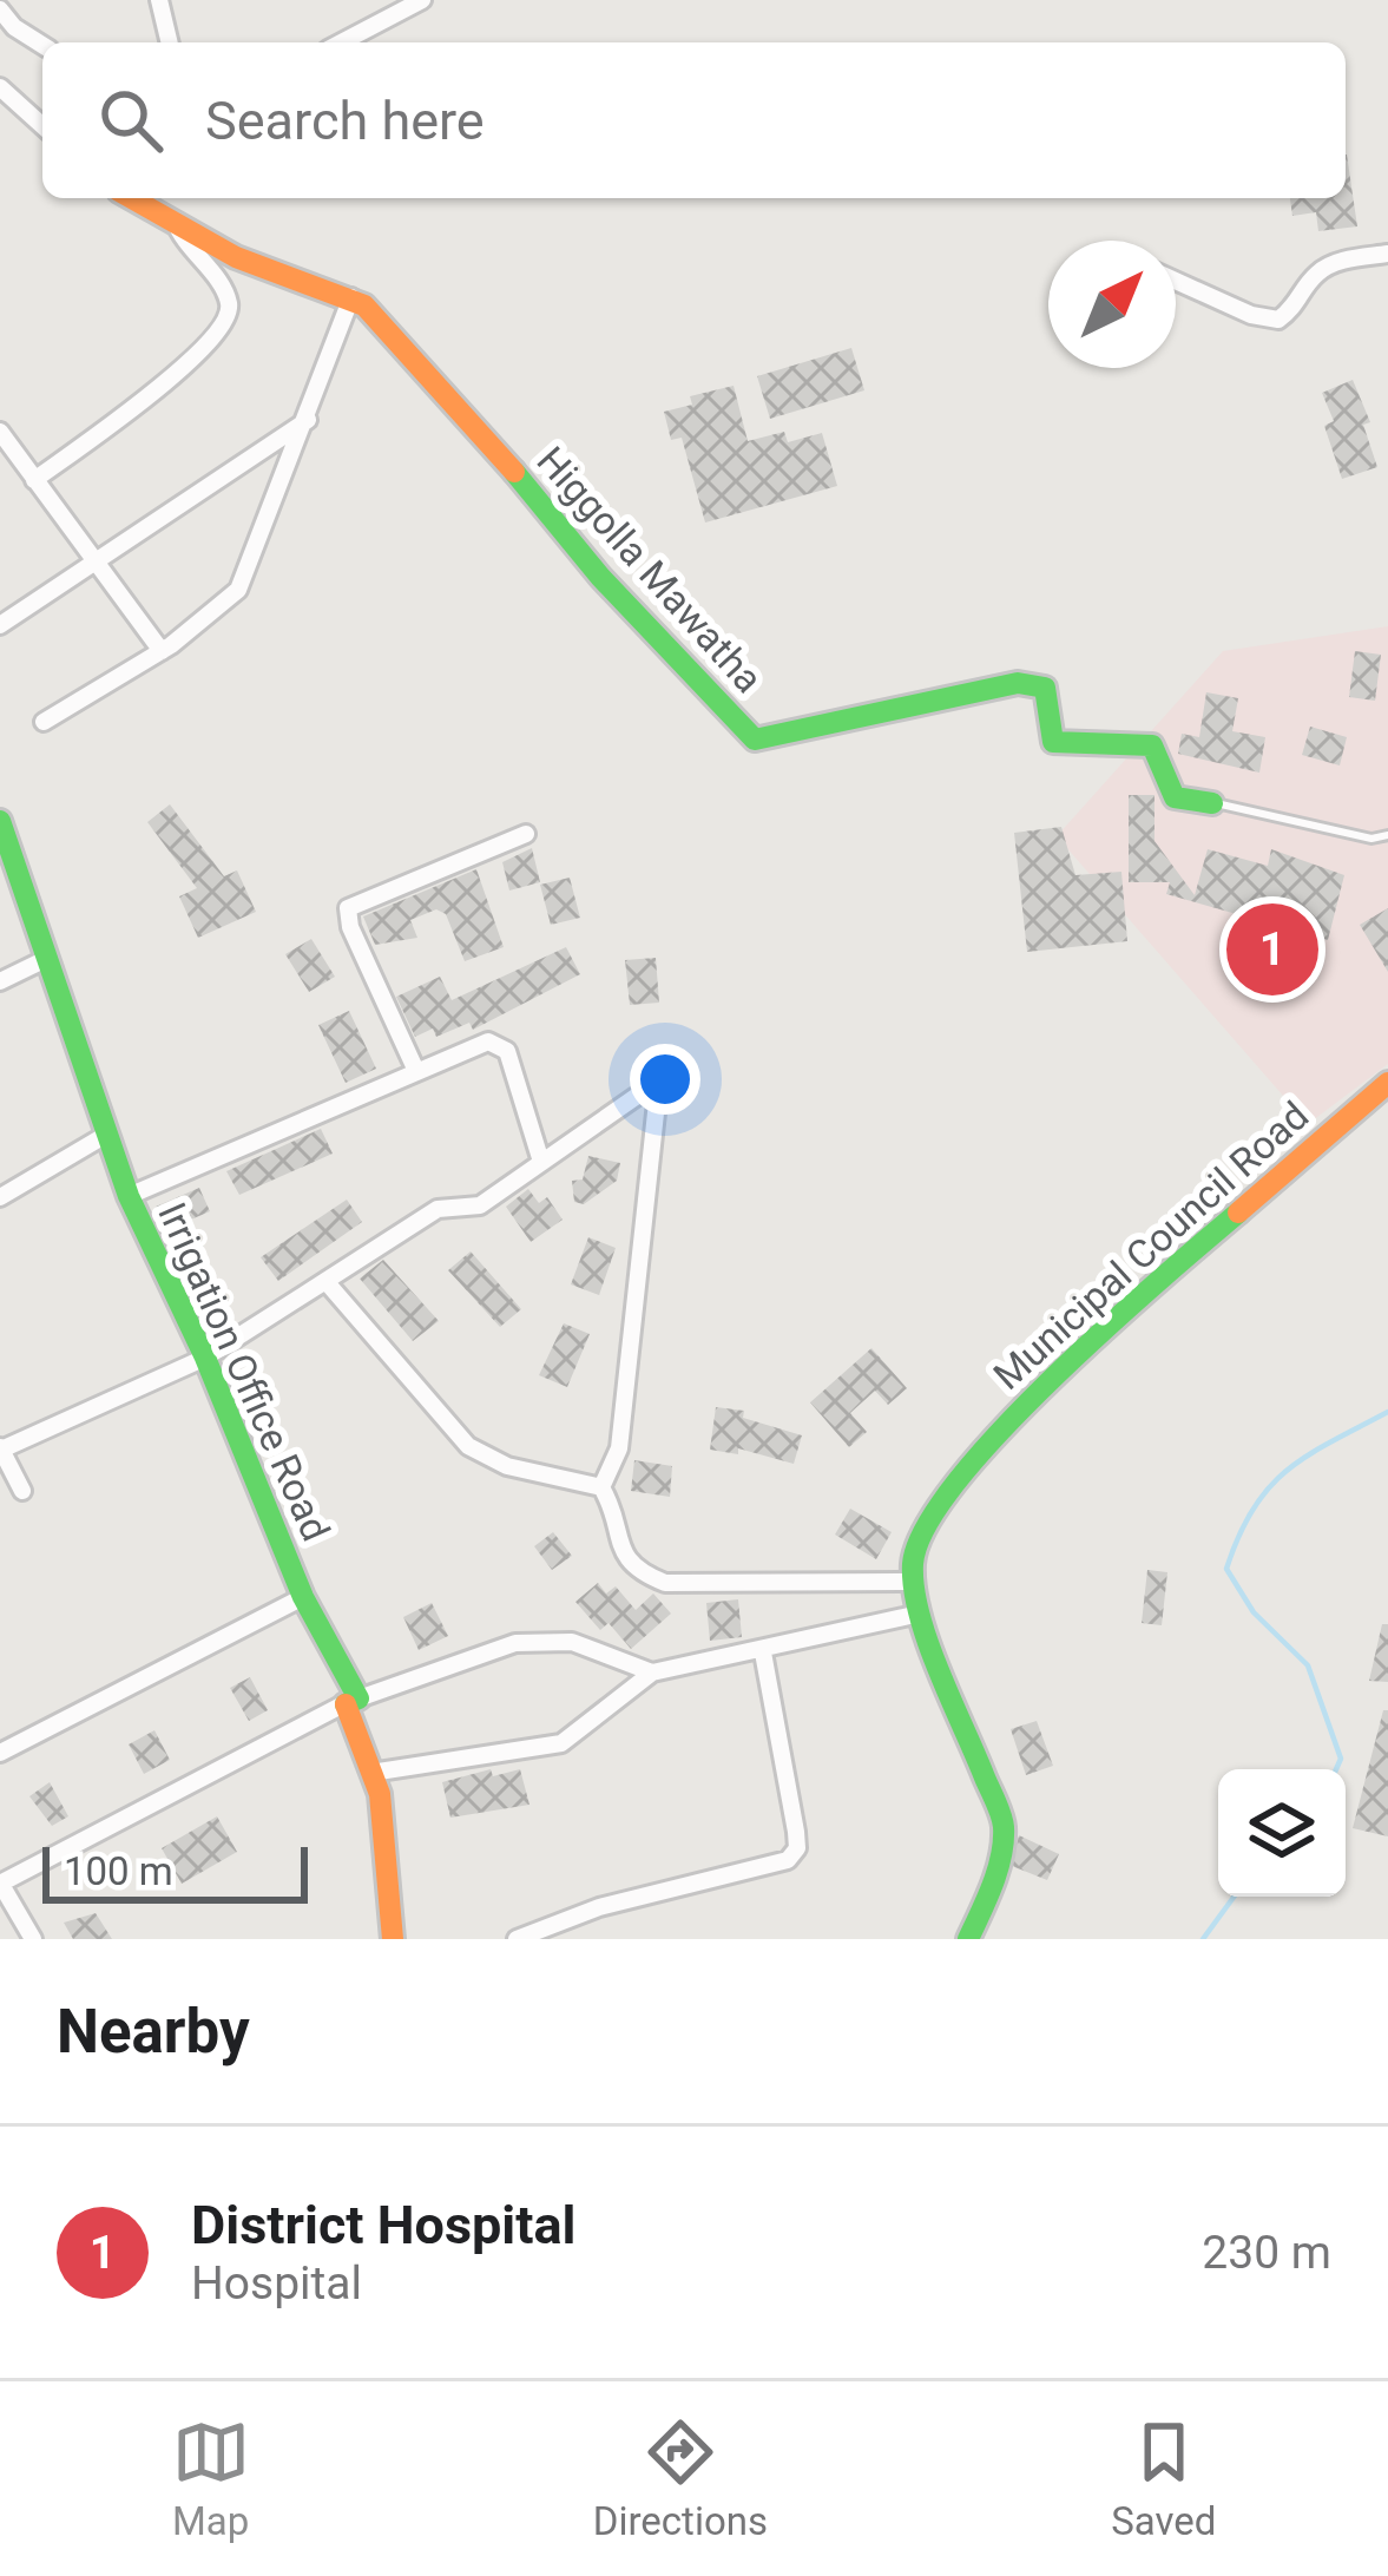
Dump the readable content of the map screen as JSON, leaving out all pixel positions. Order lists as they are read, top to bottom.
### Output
{
  "streets": {
    "street": ["Higgolla Mawatha", "Municipal Council Road", "Irrigation Office Road"]
  },
  "scale_bar": "100 m",
  "north": "top right",
  "page": {
    "search": "Search here",
    "pins": "1",
    "scale": "100 m",
    "heading": "Nearby",
    "list": [
      {
        "mark": "1",
        "name": "District Hospital",
        "note": "Hospital",
        "value": "230 m"
      }
    ],
    "nav": ["Map", "Directions", "Saved"]
  }
}
